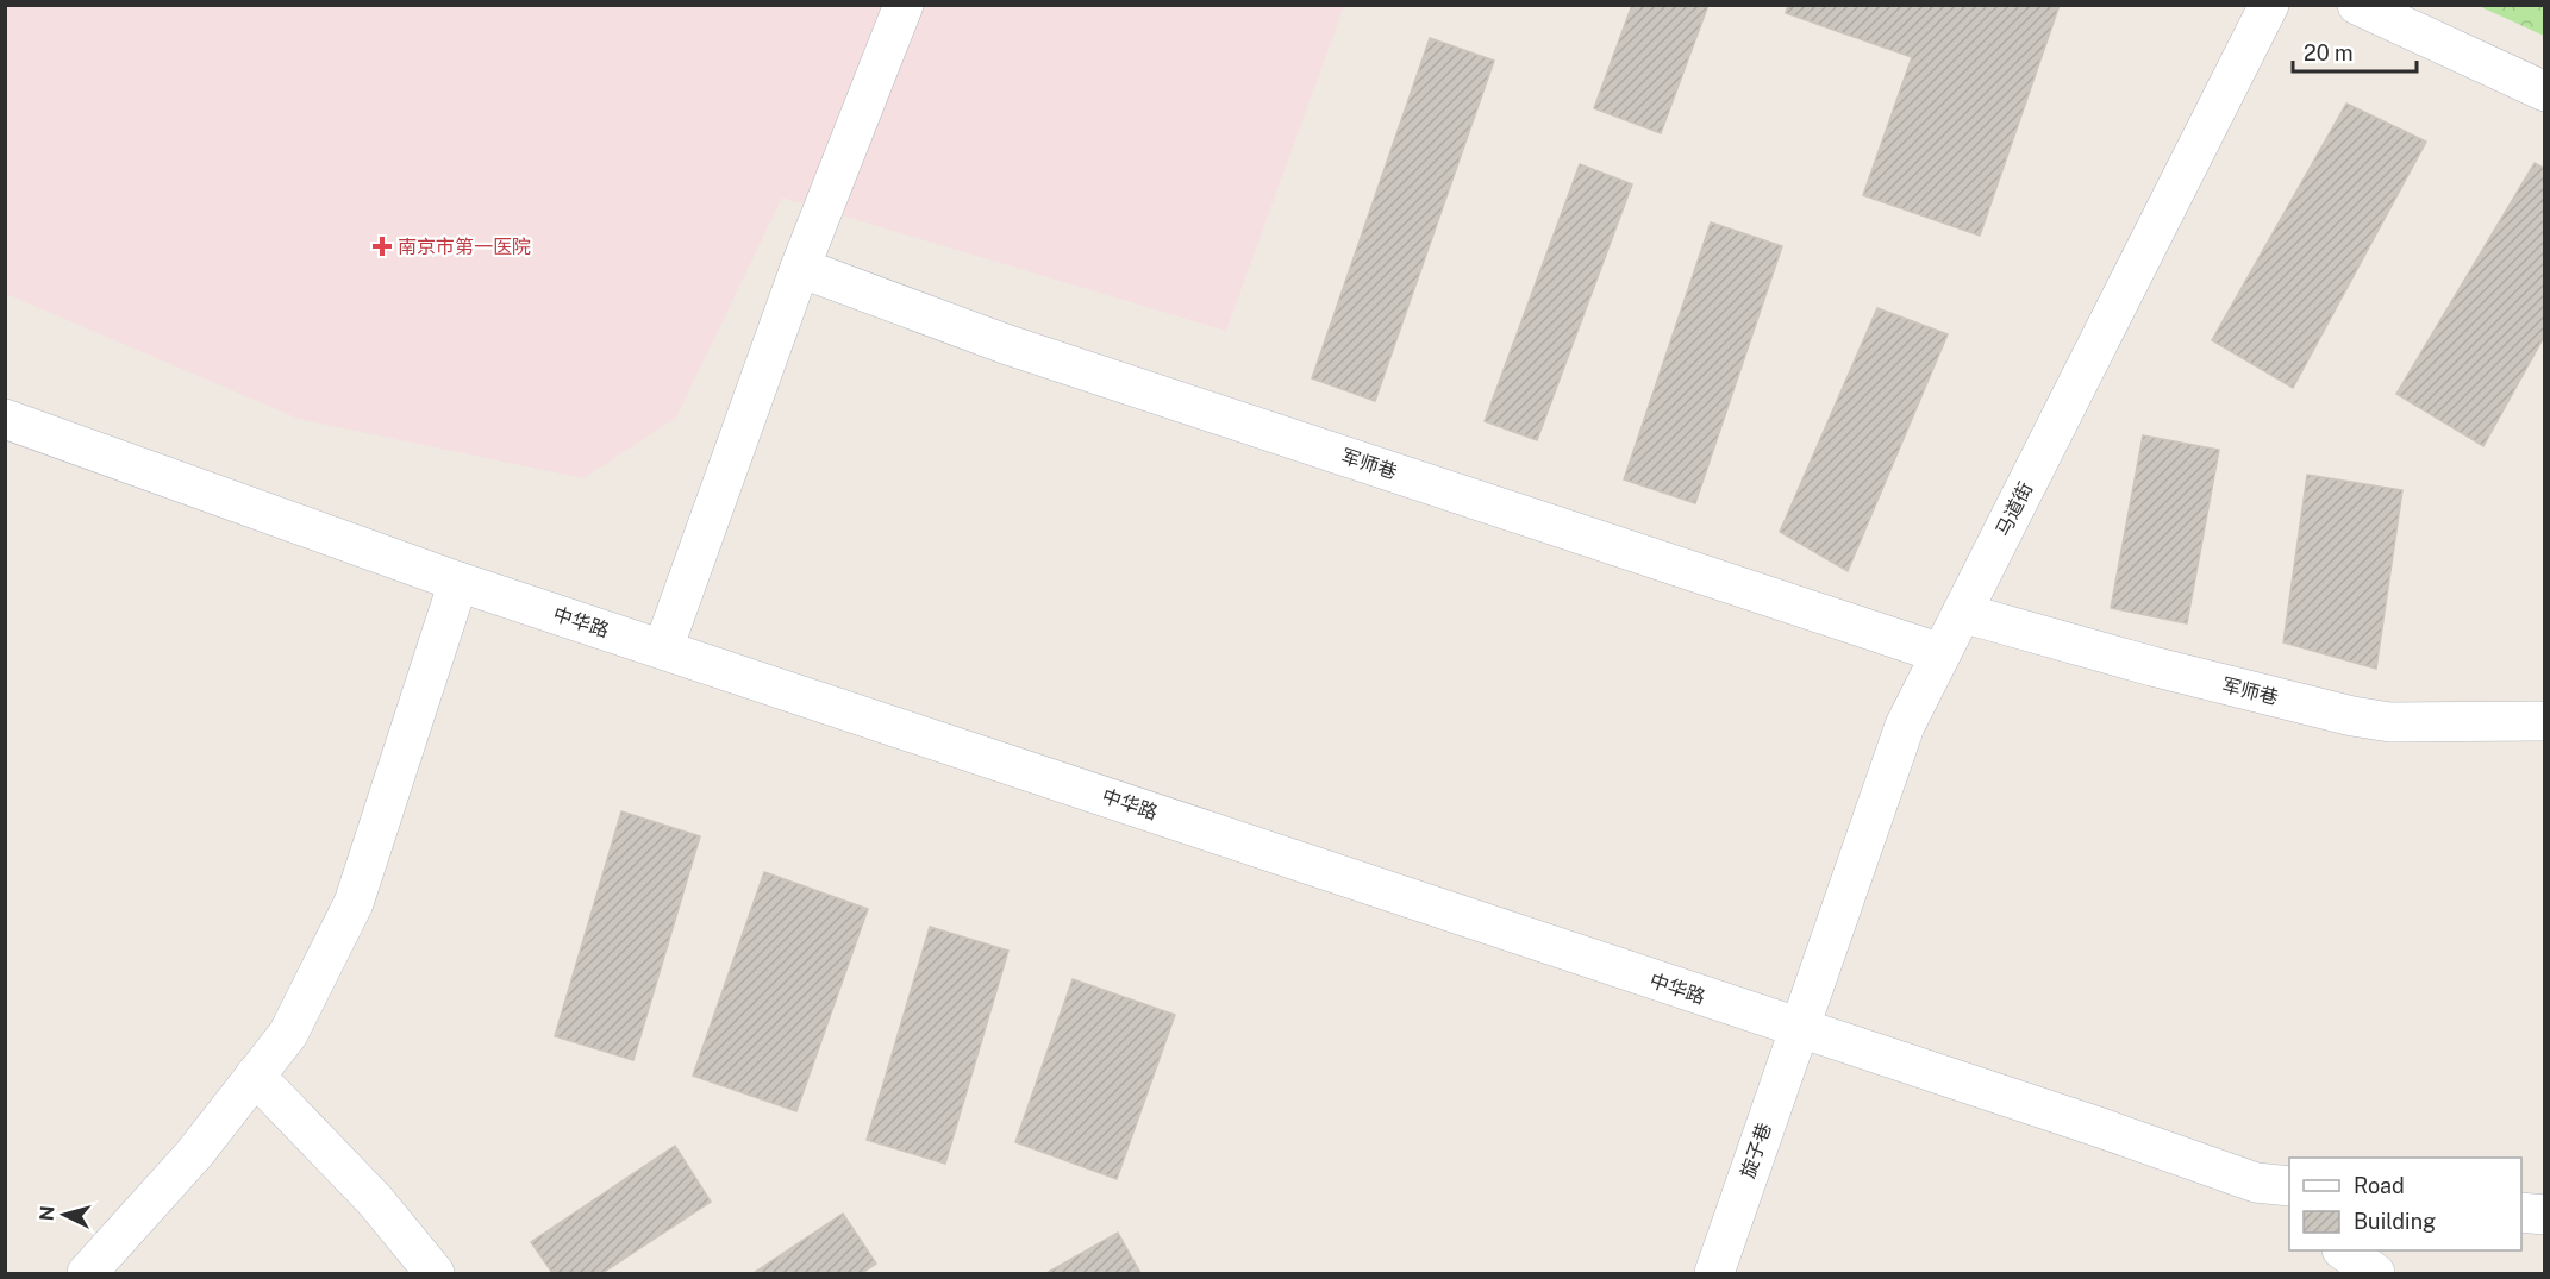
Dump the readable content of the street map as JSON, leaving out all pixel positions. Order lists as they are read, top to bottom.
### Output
{
  "streets": {
    "street": [
      "军师巷",
      "马道街",
      "中华路",
      "旋子巷"
    ]
  },
  "crossings": [
    ["军师巷", "马道街"],
    ["马道街", "中华路"],
    ["马道街", "旋子巷"],
    ["中华路", "旋子巷"]
  ],
  "places": {
    "health": ["南京市第一医院"]
  },
  "legend": ["Road", "Building"],
  "scale_bar": "20 m",
  "north": "left"
}
